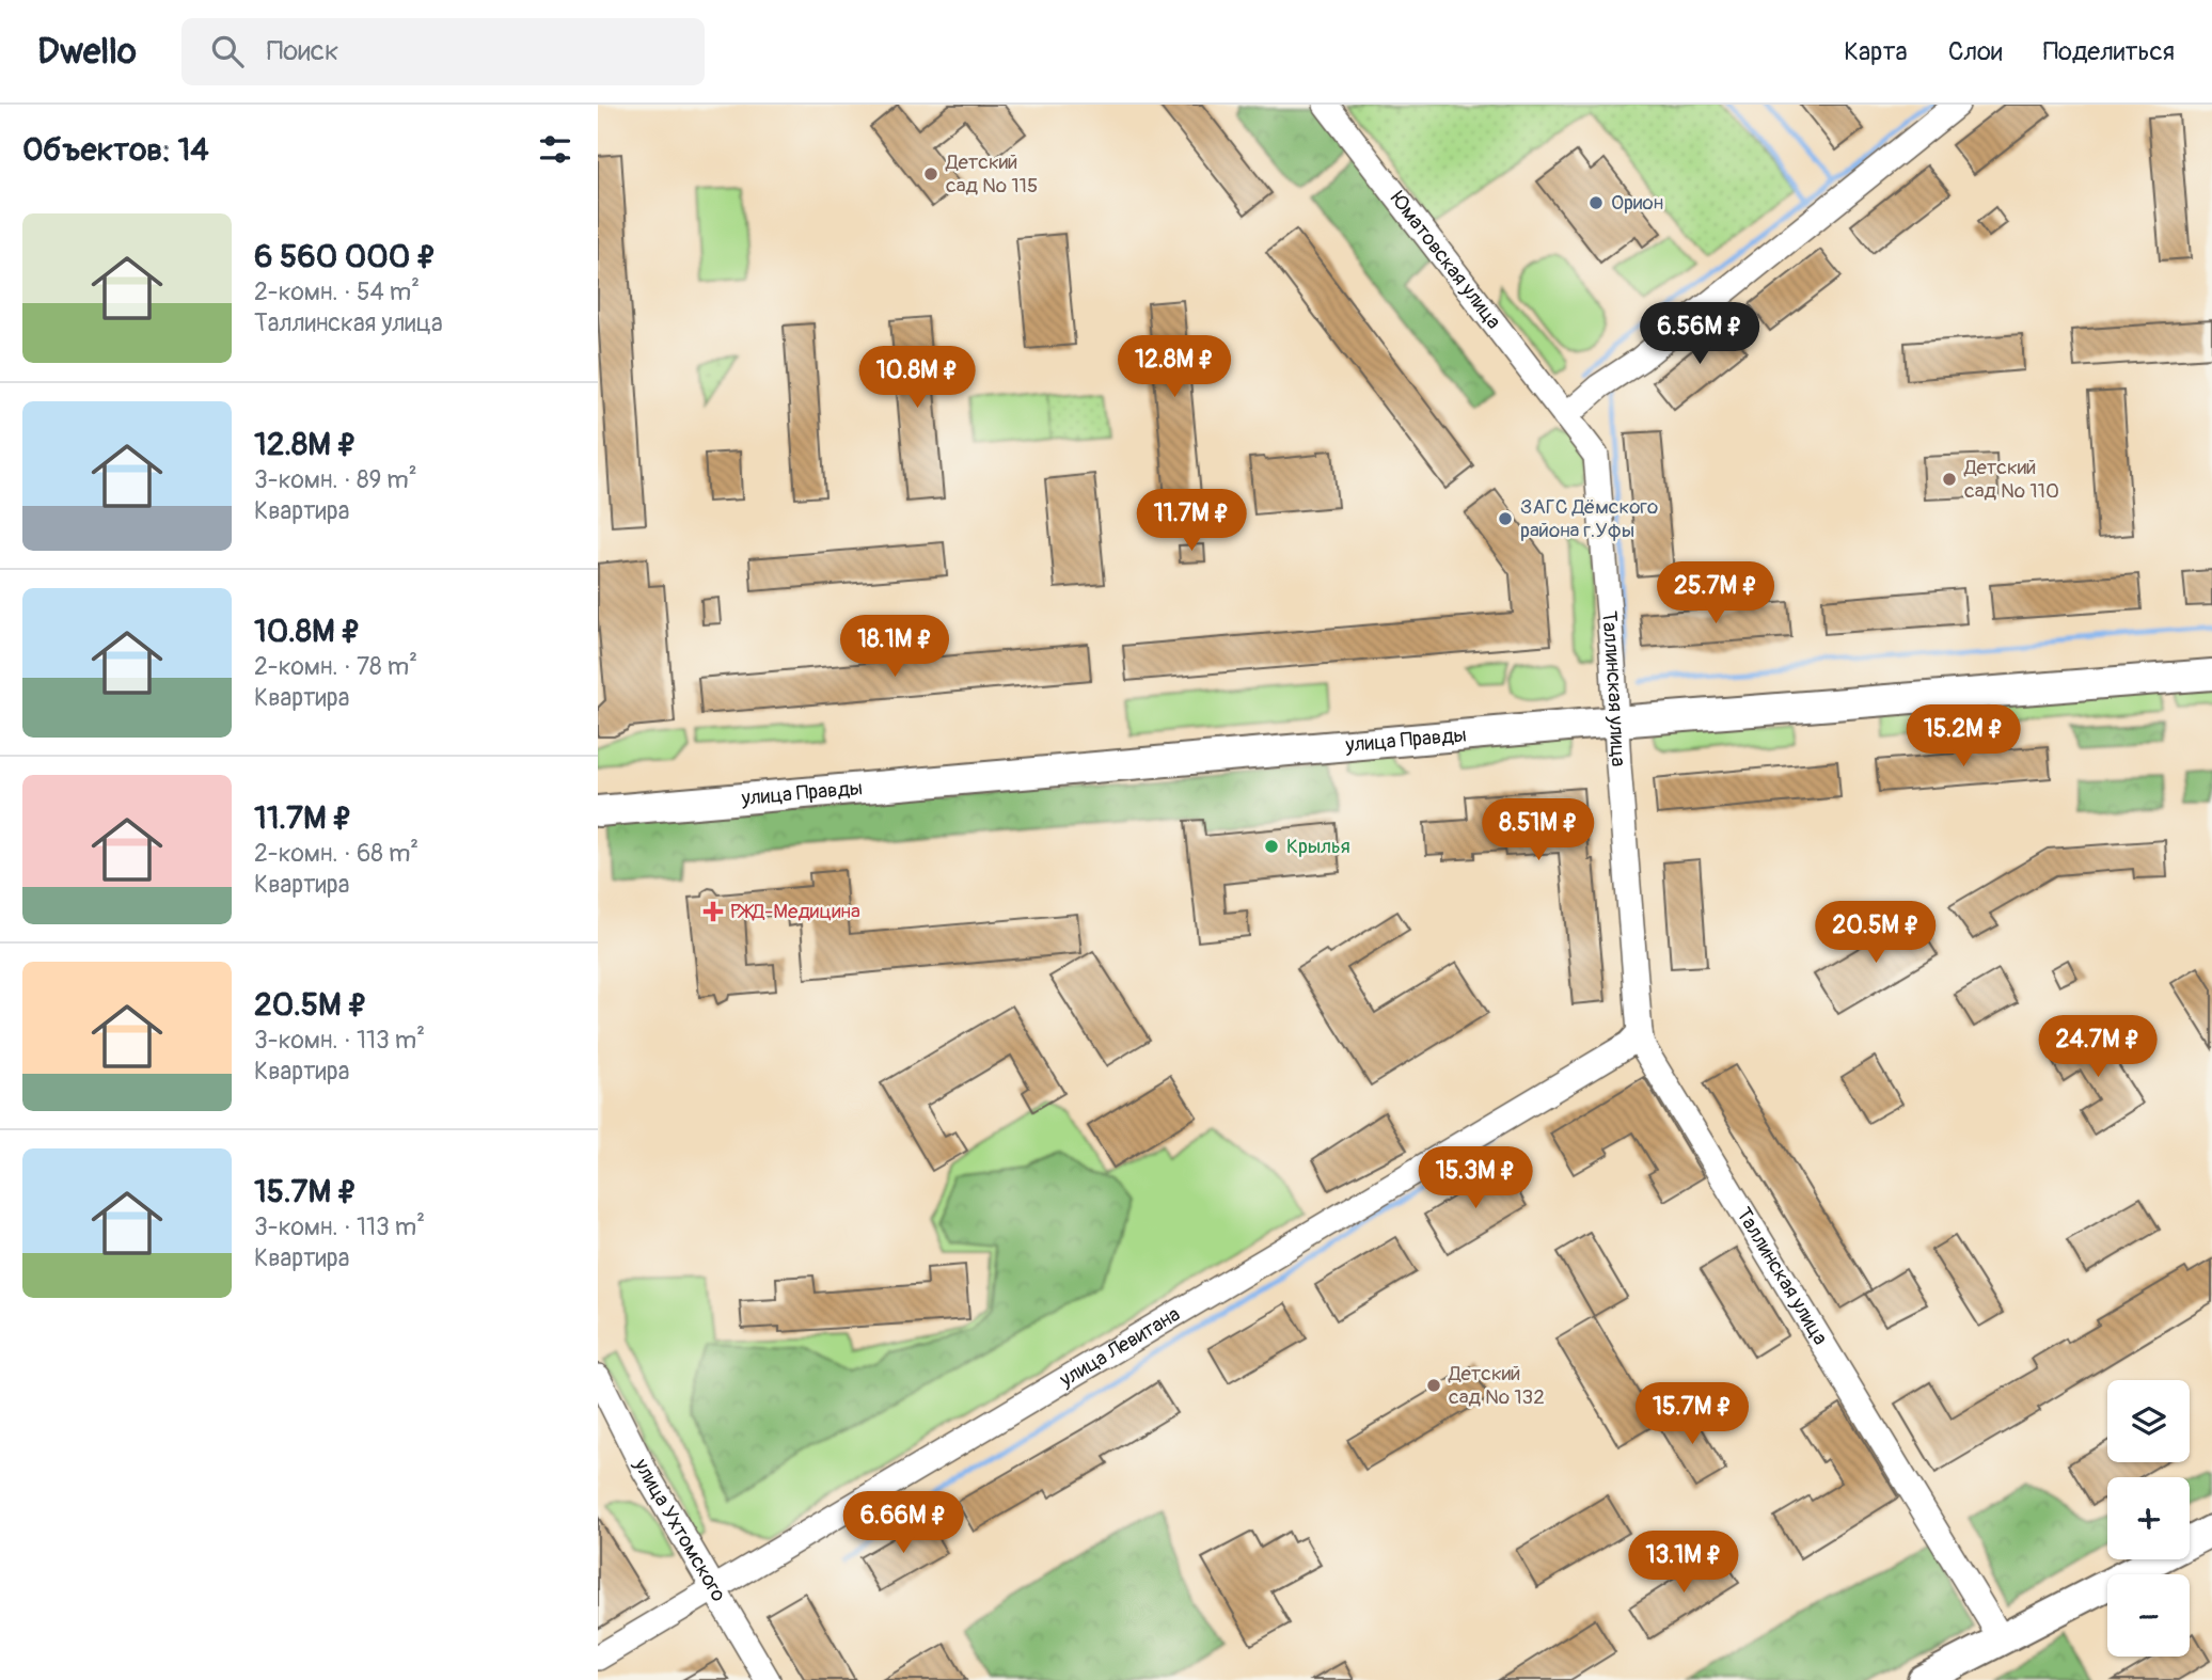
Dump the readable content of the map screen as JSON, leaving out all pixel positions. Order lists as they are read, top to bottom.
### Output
{
  "streets": {
    "main road": ["улица Правды"],
    "street": [
      "Юматовская улица",
      "Таллинская улица",
      "улица Левитана",
      "улица Ухтомского"
    ]
  },
  "crossings": [
    ["Юматовская улица", "Таллинская улица"],
    ["Таллинская улица", "улица Правды"],
    ["Таллинская улица", "улица Левитана"],
    ["улица Левитана", "улица Ухтомского"]
  ],
  "places": {
    "other": [
      "Детский сад № 115",
      "Орион",
      "Детский сад № 110",
      "ЗАГС Дёмского района г.Уфы",
      "Крылья",
      "Детский сад № 132"
    ],
    "health": ["РЖД-Медицина"]
  },
  "page": {
    "header": "Dwello",
    "search": "Поиск",
    "nav": ["Карта", "Слои", "Поделиться"],
    "heading": "Объектов: 14",
    "list": [
      {
        "name": "6 560 000 ₽",
        "note": "2-комн. · 54 m² · Таллинская улица"
      },
      {
        "name": "12.8M ₽",
        "note": "3-комн. · 89 m² · Квартира"
      },
      {
        "name": "10.8M ₽",
        "note": "2-комн. · 78 m² · Квартира"
      },
      {
        "name": "11.7M ₽",
        "note": "2-комн. · 68 m² · Квартира"
      },
      {
        "name": "20.5M ₽",
        "note": "3-комн. · 113 m² · Квартира"
      },
      {
        "name": "15.7M ₽",
        "note": "3-комн. · 113 m² · Квартира"
      }
    ],
    "price": [
      "6.56M ₽",
      "12.8M ₽",
      "10.8M ₽",
      "11.7M ₽",
      "25.7M ₽",
      "18.1M ₽",
      "15.2M ₽",
      "8.51M ₽",
      "20.5M ₽",
      "24.7M ₽",
      "15.3M ₽",
      "15.7M ₽",
      "6.66M ₽",
      "13.1M ₽"
    ],
    "map_buttons": ["+", "−"]
  }
}
